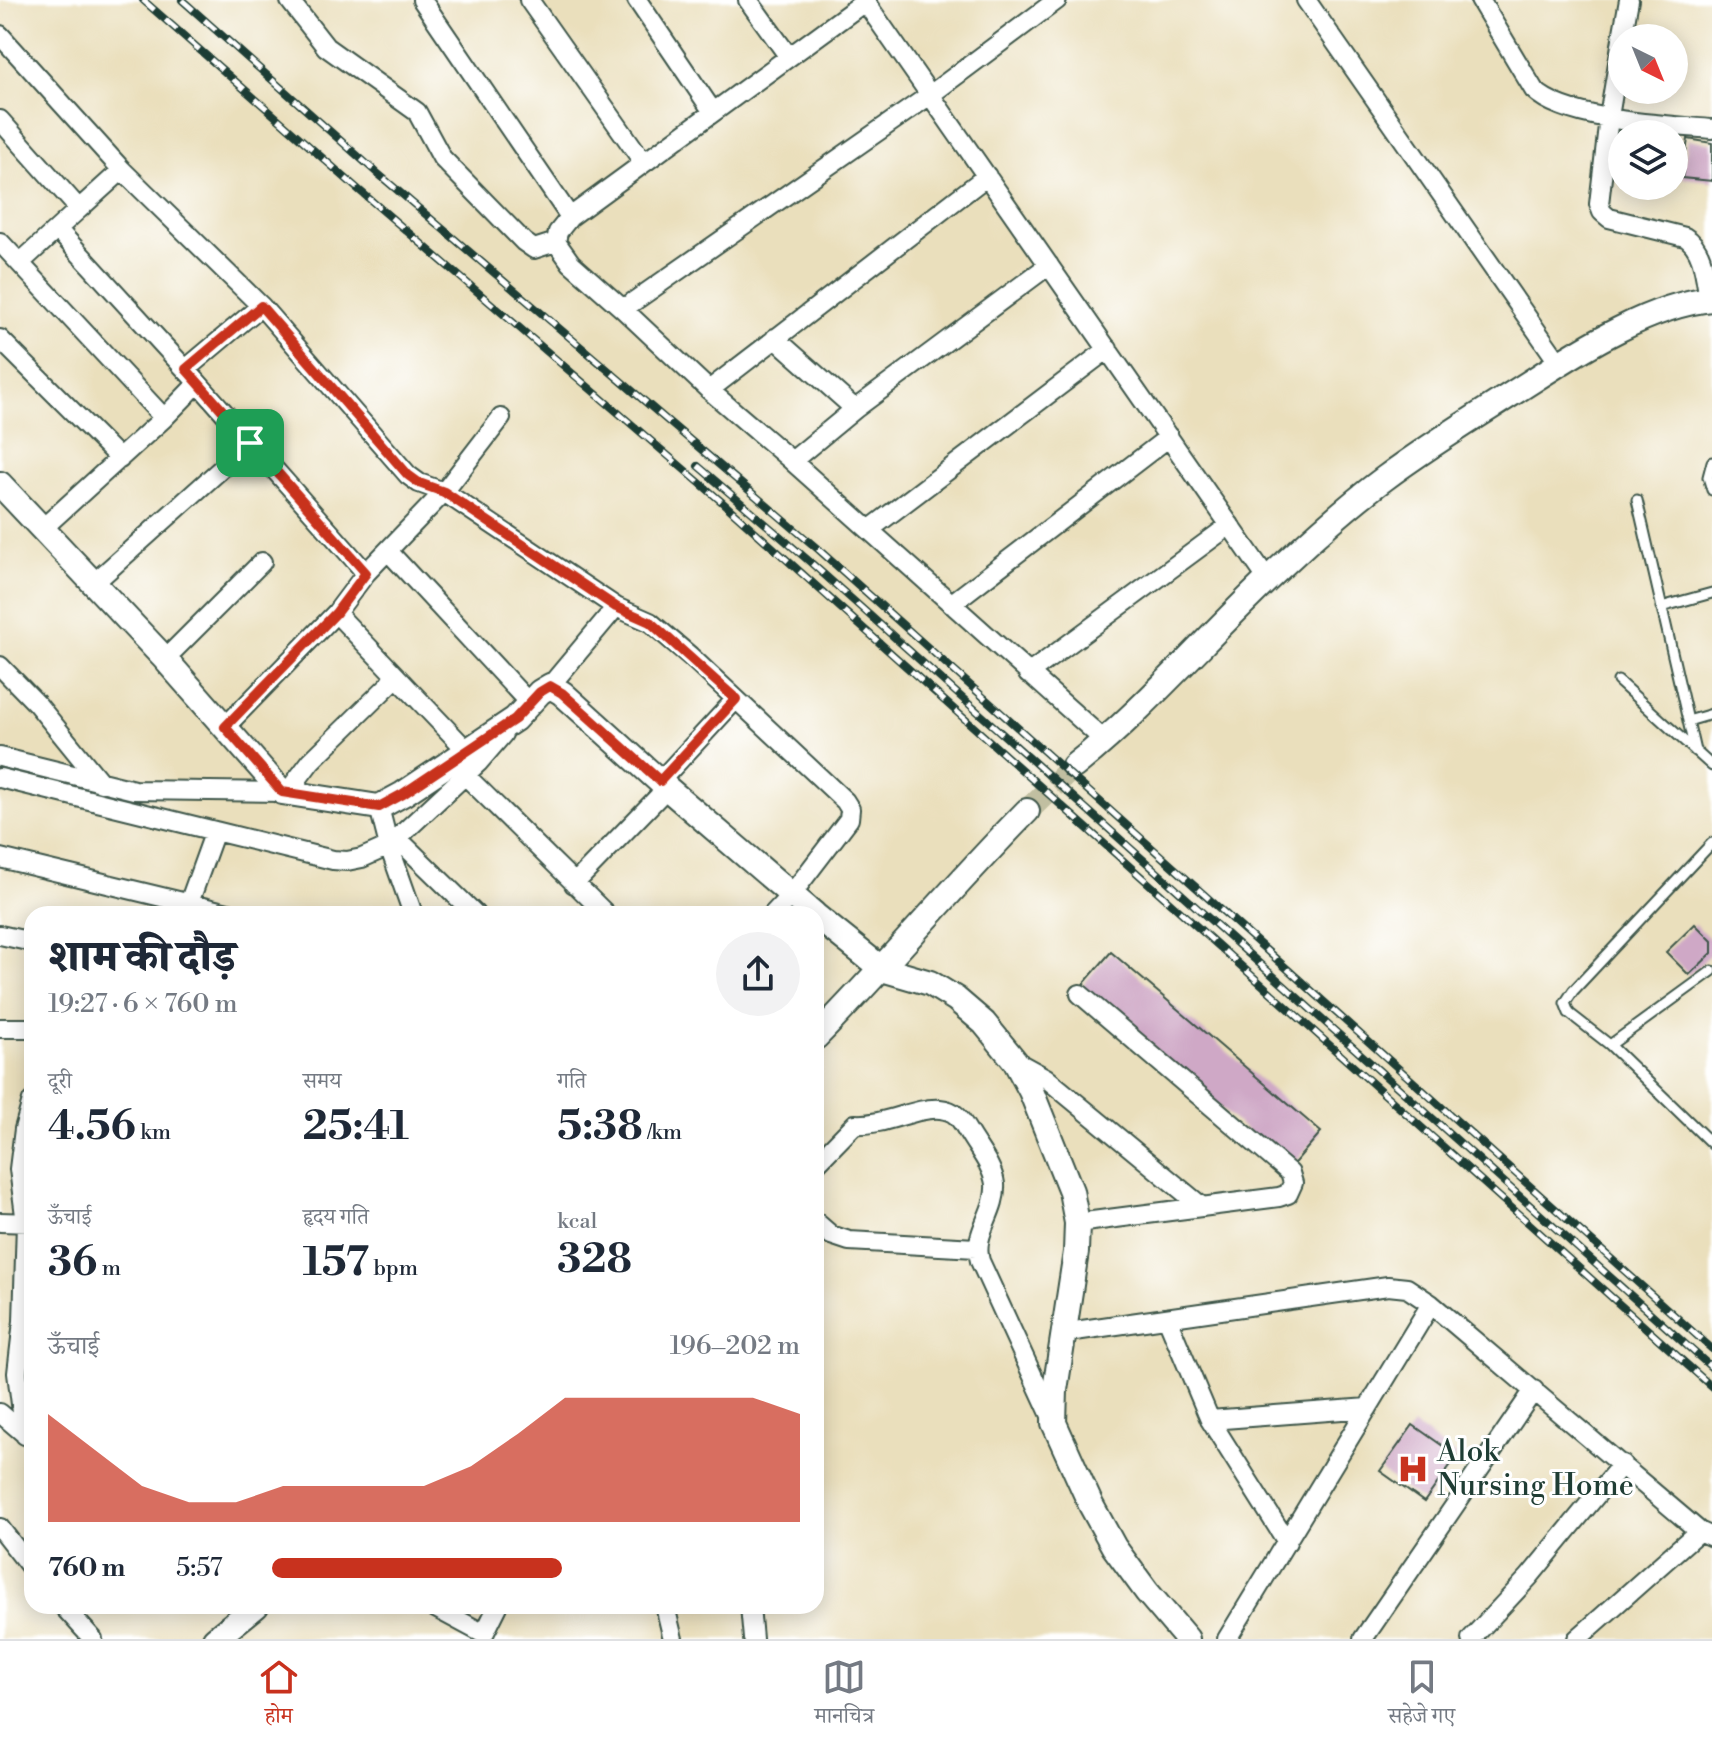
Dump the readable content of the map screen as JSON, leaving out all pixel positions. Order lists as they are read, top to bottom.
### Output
{
  "places": {
    "hospital": ["Alok Nursing Home"]
  },
  "north": "bottom right",
  "page": {
    "heading": ["शाम की दौड़", "19:27 · 6 × 760 m"],
    "stats": [
      ["दूरी", "4.56 km"],
      ["समय", "25:41"],
      ["गति", "5:38 /km"],
      ["ऊँचाई", "36 m"],
      ["हृदय गति", "157 bpm"],
      ["kcal", "328"]
    ],
    "chart": ["ऊँचाई", "196–202 m"],
    "list": [
      {
        "name": "760 m",
        "note": "5:57"
      }
    ],
    "tabs": ["होम", "मानचित्र", "सहेजे गए"]
  }
}
